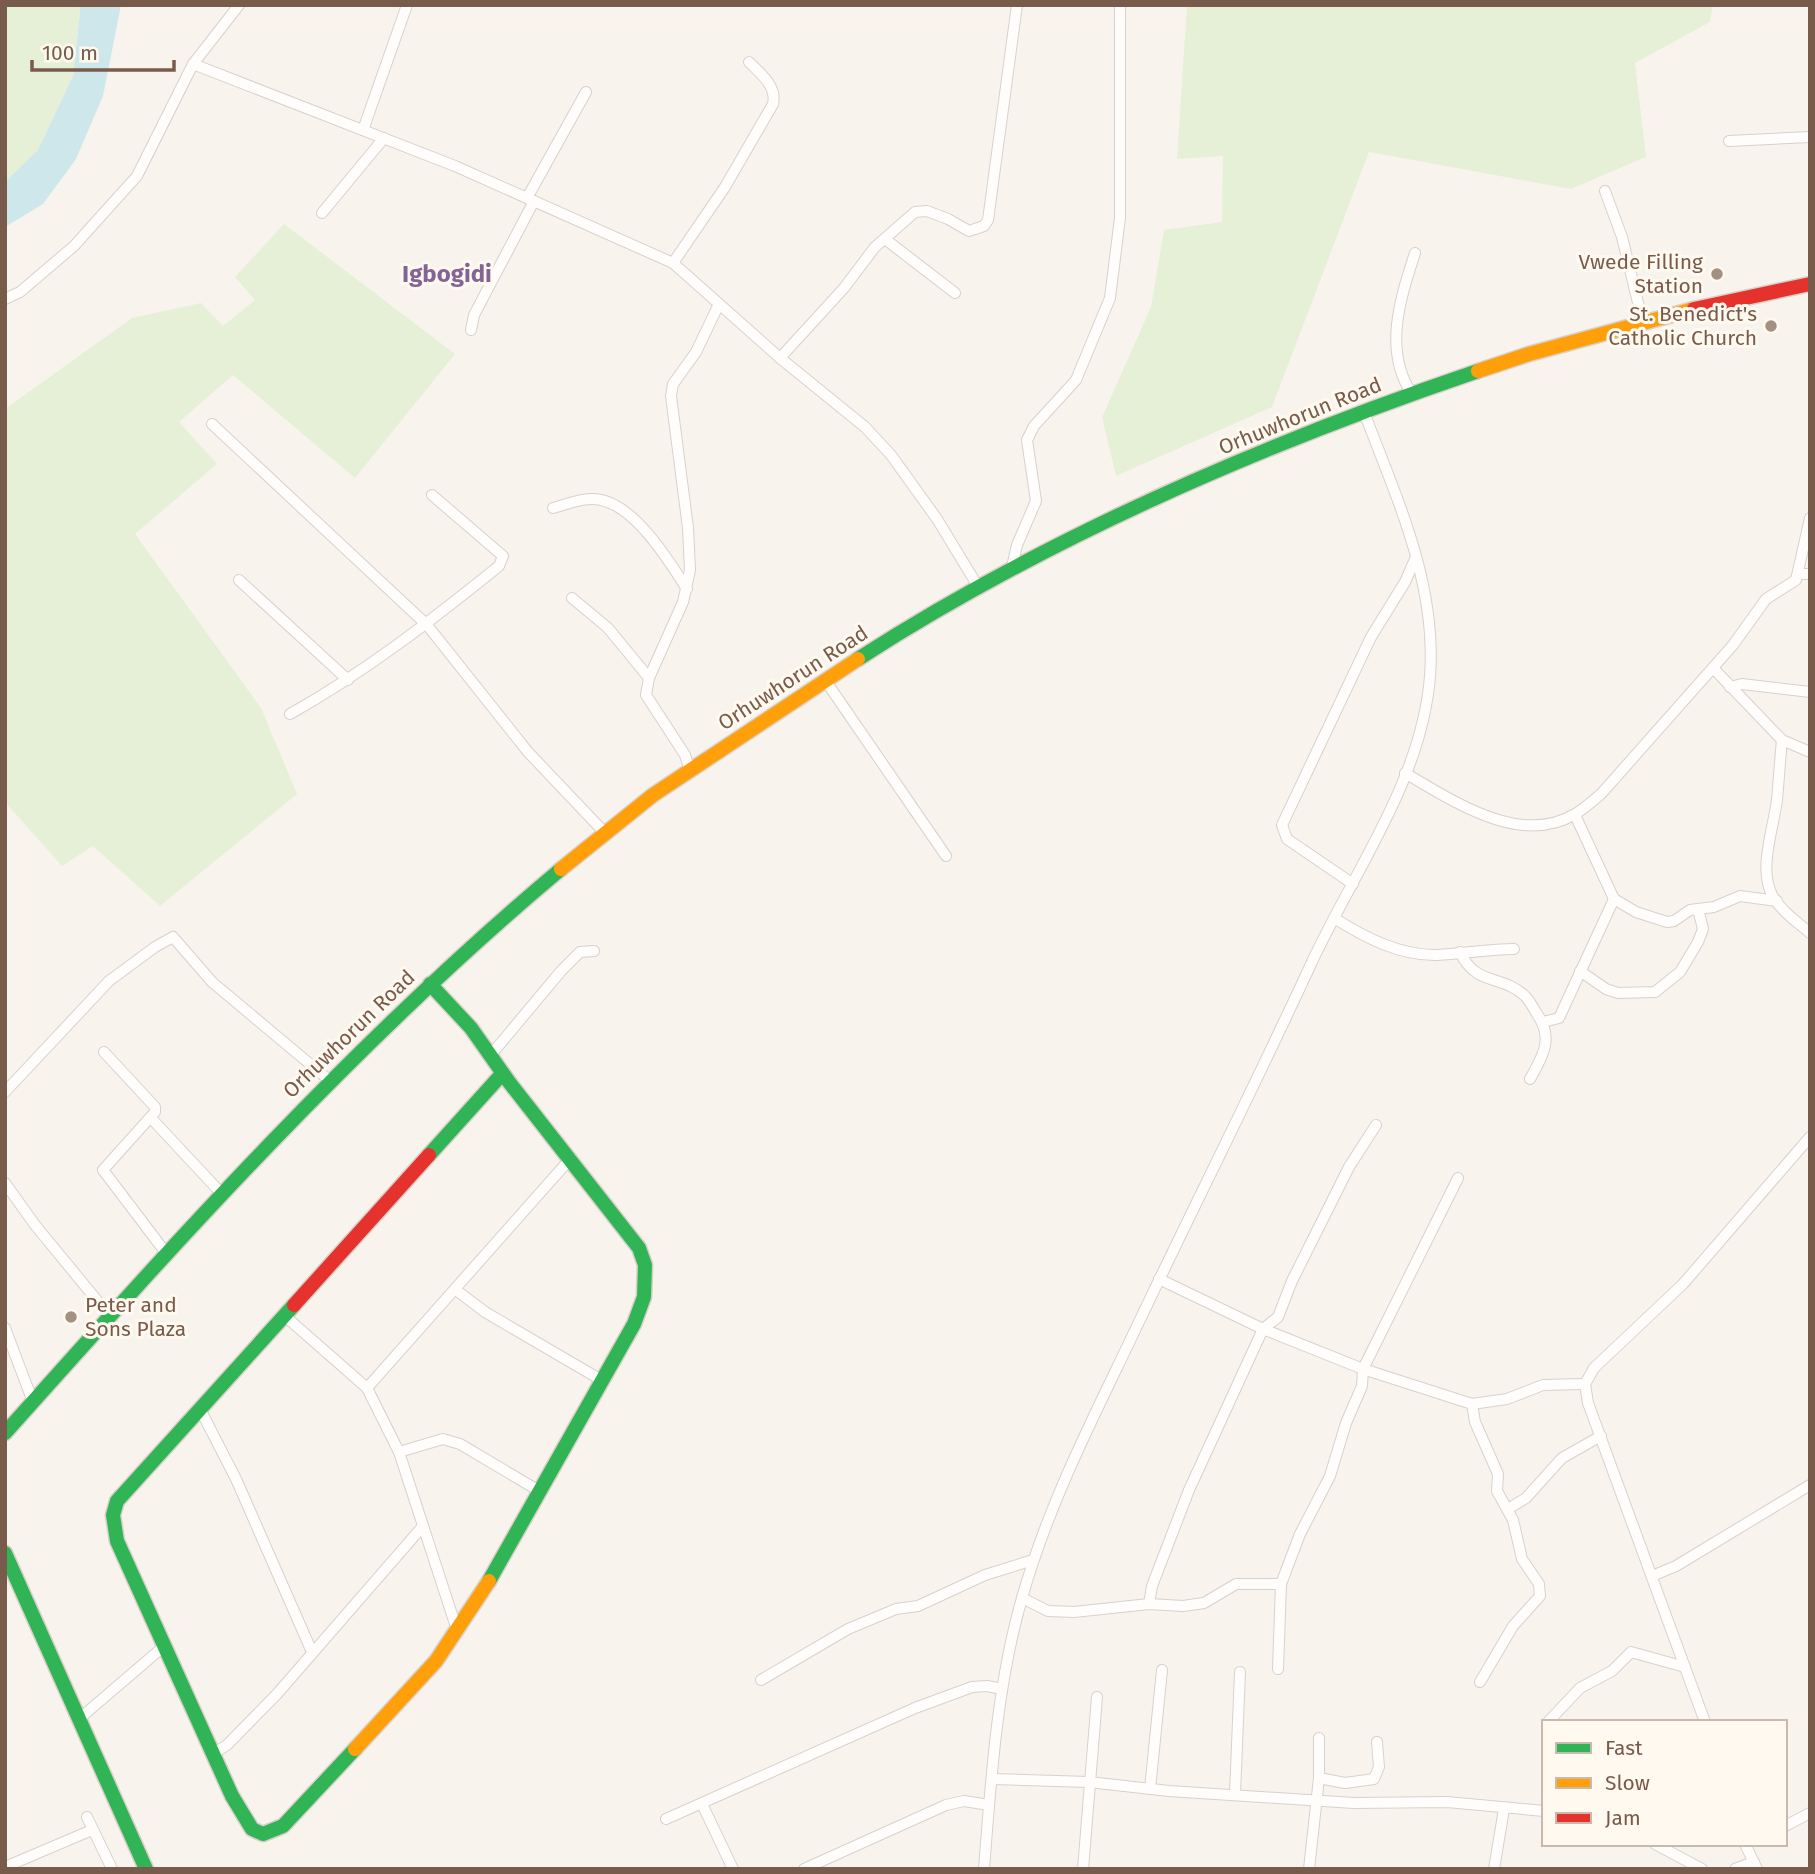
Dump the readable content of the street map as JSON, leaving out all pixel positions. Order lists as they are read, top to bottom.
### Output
{
  "streets": {
    "street": ["Orhuwhorun Road"]
  },
  "districts": ["Igbogidi"],
  "places": ["Vwede Filling Station", "St. Benedict's Catholic Church", "Peter and Sons Plaza"],
  "legend": ["Fast", "Slow", "Jam"],
  "scale_bar": "100 m"
}
